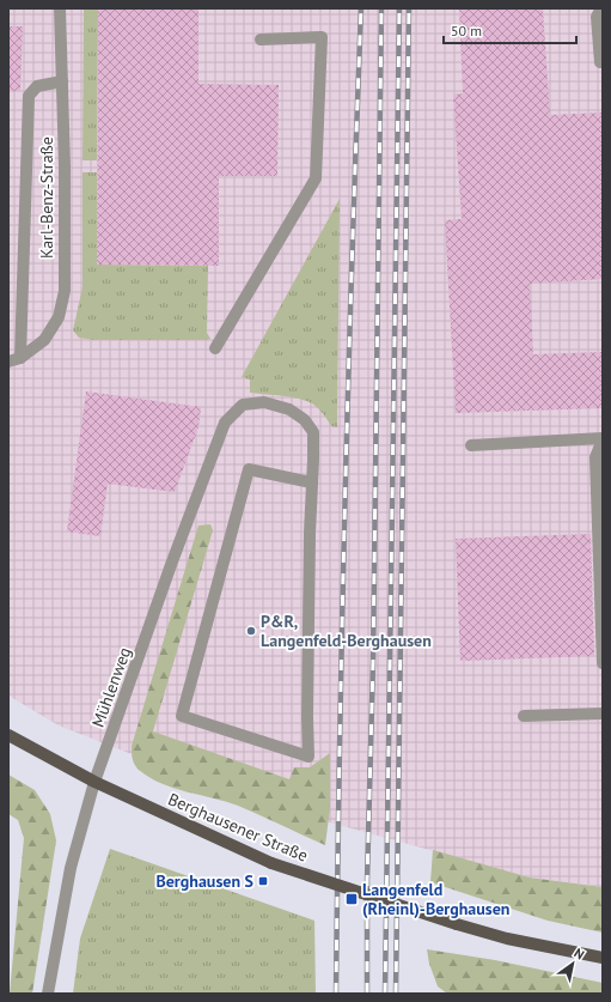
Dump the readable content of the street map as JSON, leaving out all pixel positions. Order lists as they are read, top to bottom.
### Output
{
  "streets": {
    "main road": ["Berghausener Straße"],
    "street": ["Karl-Benz-Straße", "Mühlenweg"]
  },
  "crossings": [
    ["Mühlenweg", "Berghausener Straße"]
  ],
  "places": {
    "other": ["P&R, Langenfeld-Berghausen"],
    "transit": ["Berghausen S", "Langenfeld (Rheinl)-Berghausen"]
  },
  "scale_bar": "50 m",
  "north": "top right"
}
